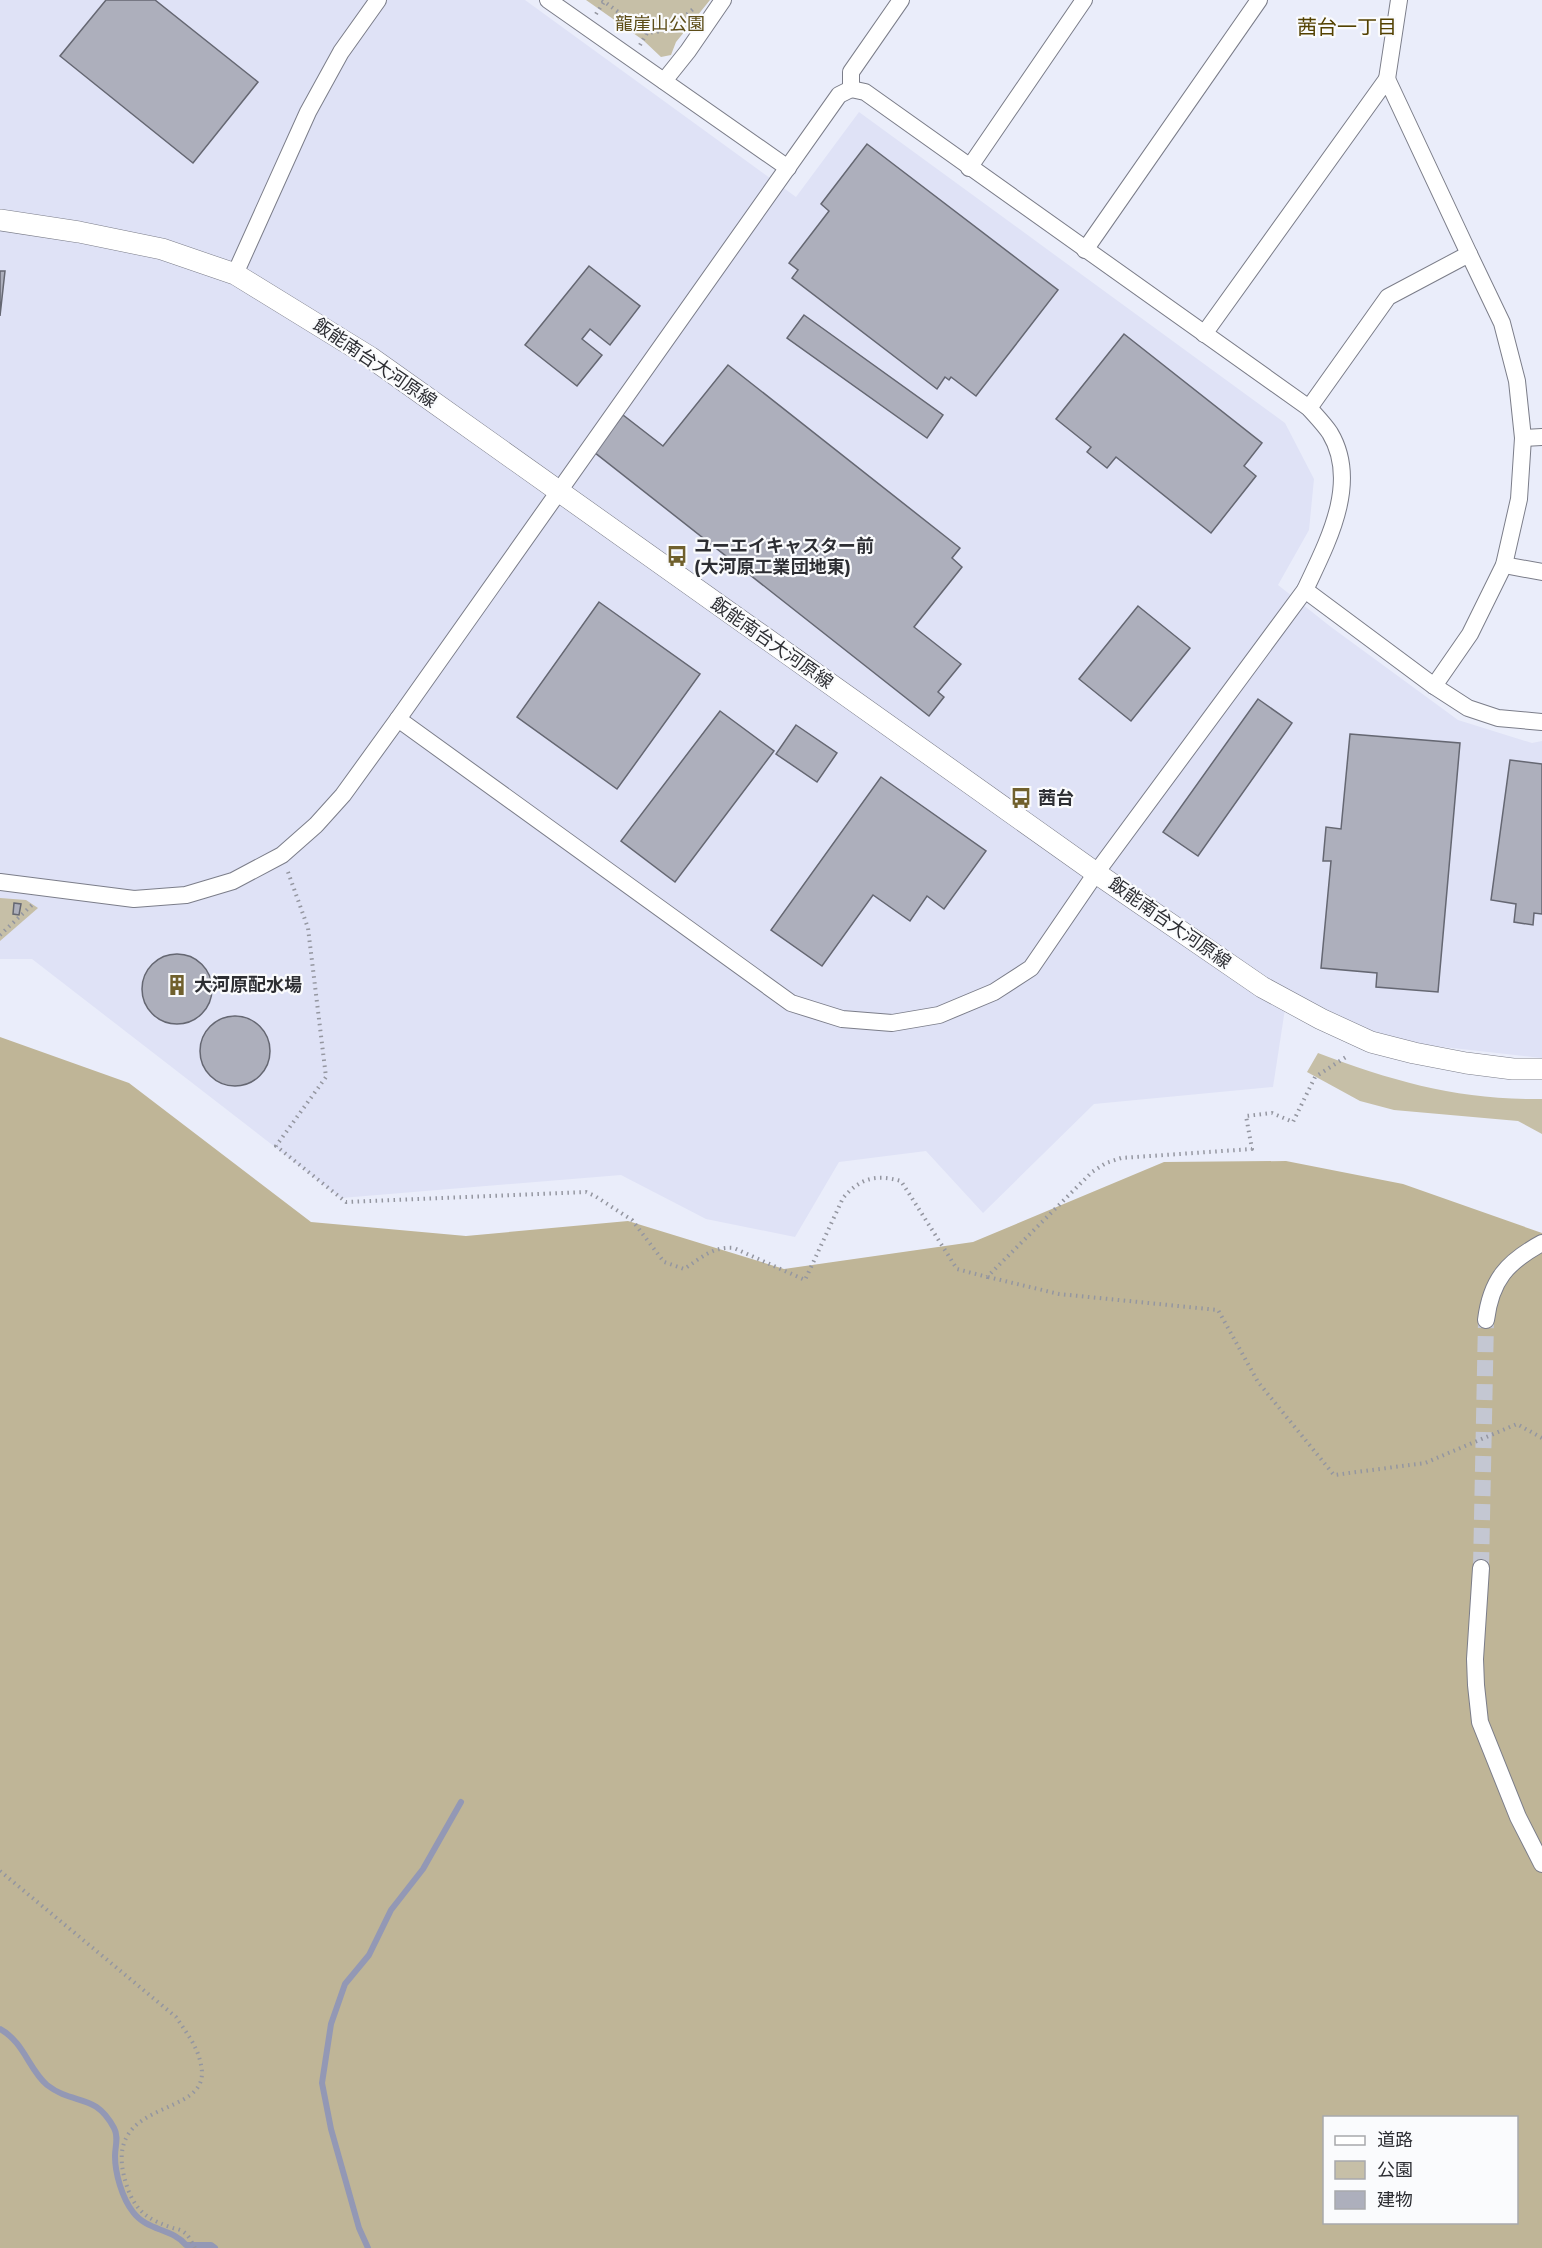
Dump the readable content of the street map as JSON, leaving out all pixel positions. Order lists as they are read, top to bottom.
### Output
{
  "streets": {
    "street": ["飯能南台大河原線"]
  },
  "districts": ["茜台一丁目"],
  "parks": ["龍崖山公園"],
  "places": {
    "bus stop": ["ユーエイキャスター前 (大河原工業団地東)", "茜台"],
    "building": ["大河原配水場"]
  },
  "legend": ["道路", "公園", "建物"]
}
